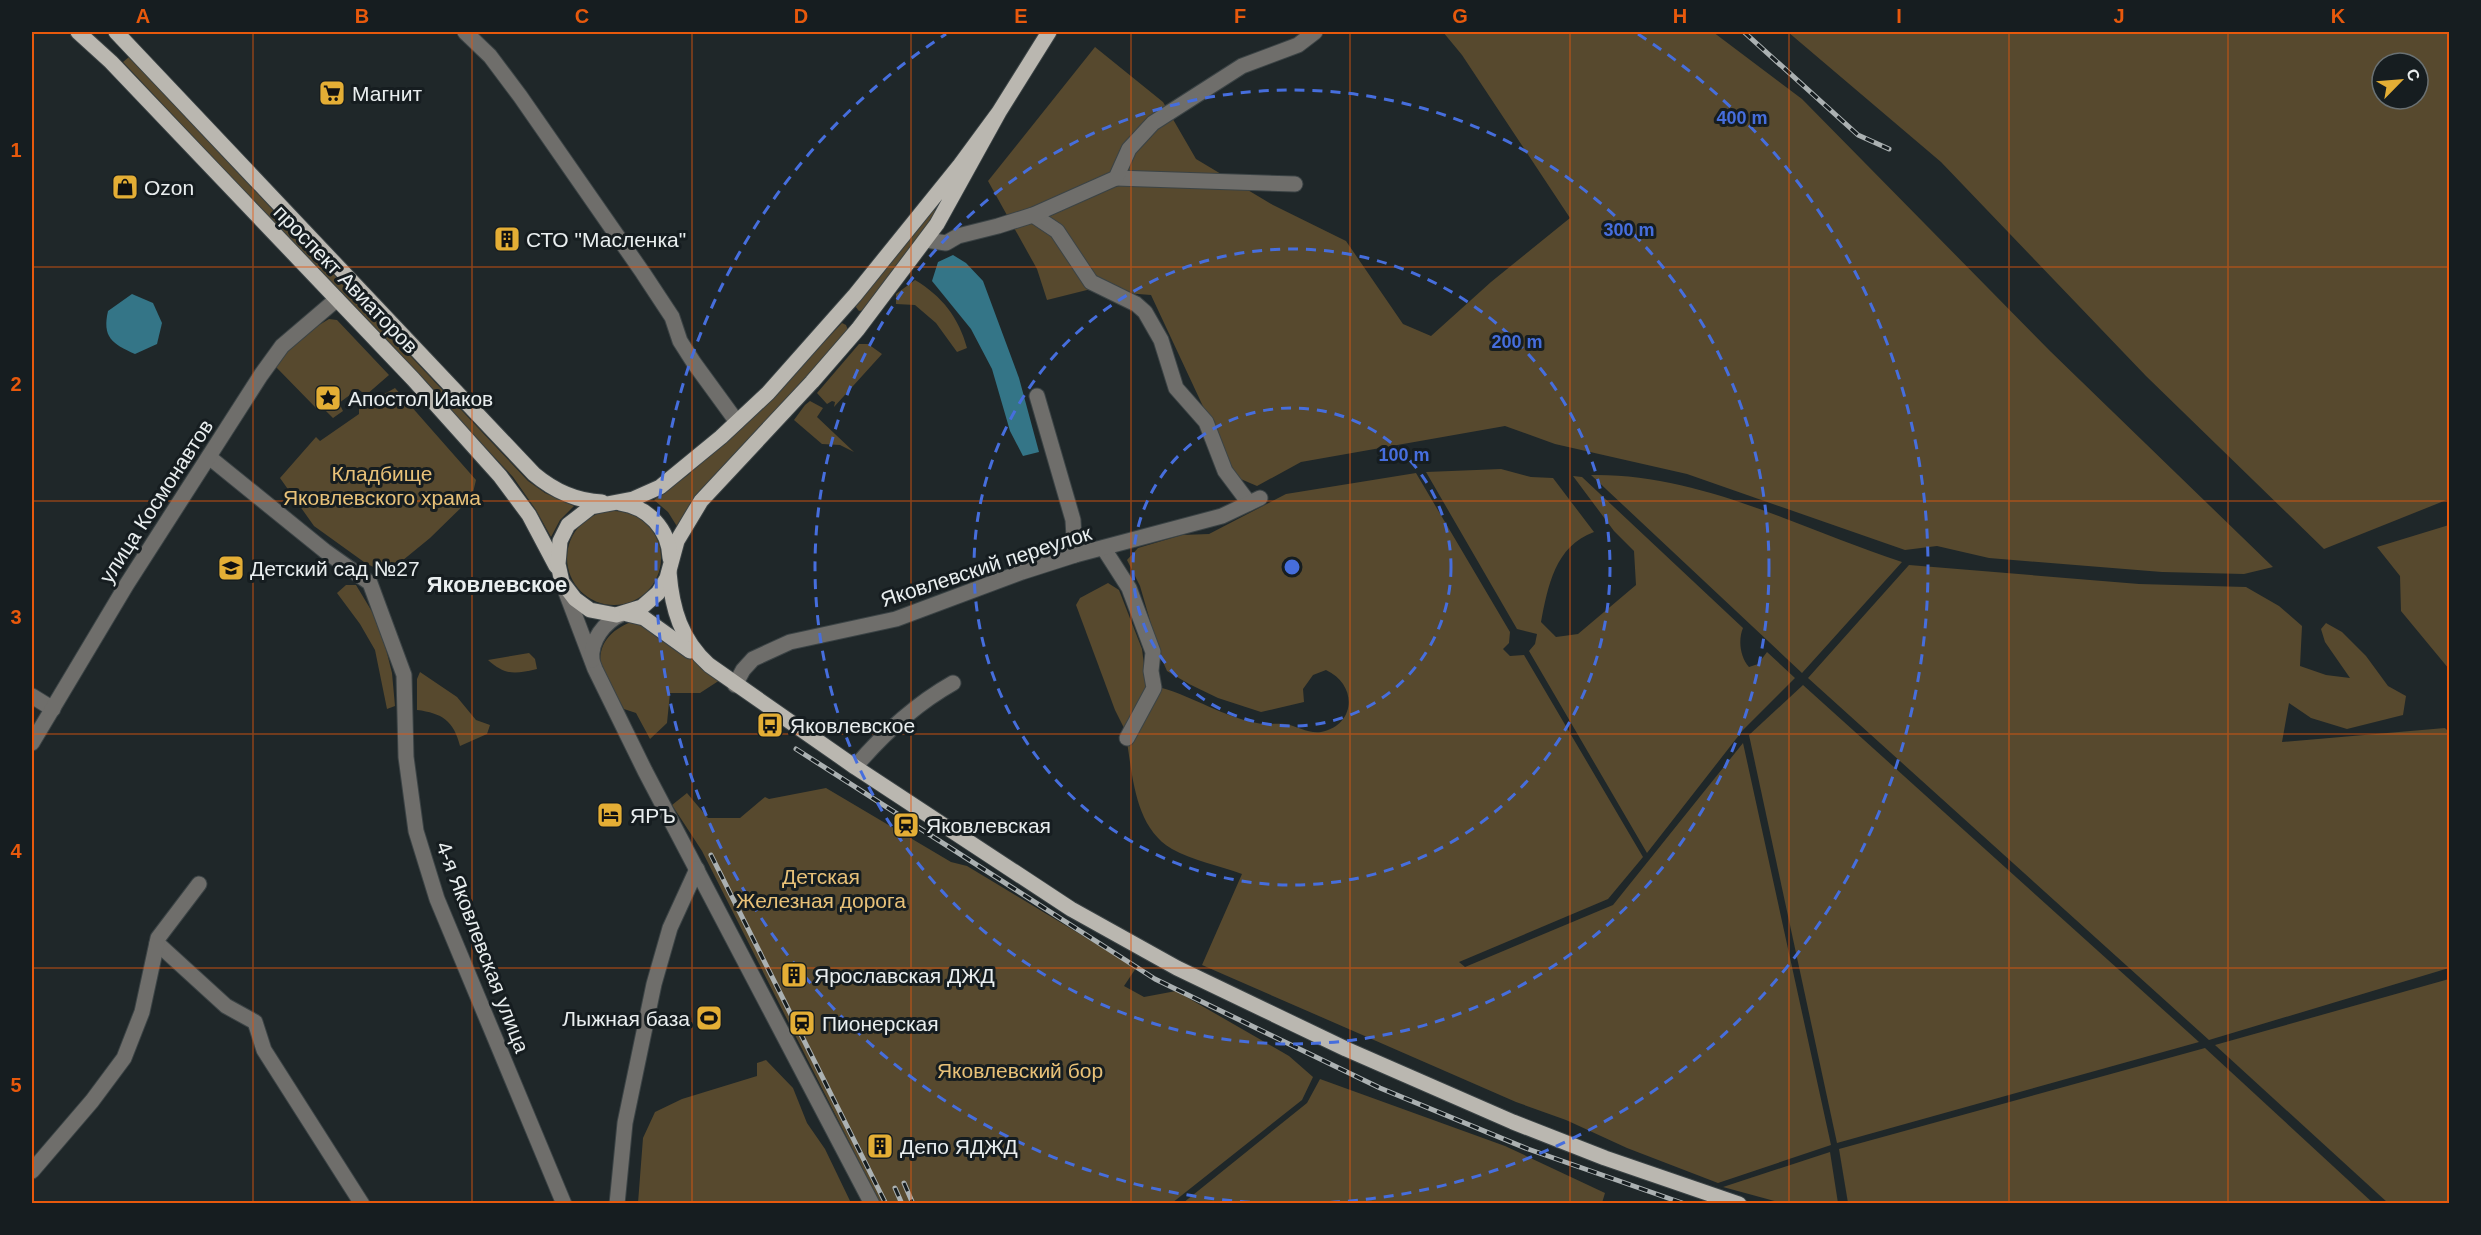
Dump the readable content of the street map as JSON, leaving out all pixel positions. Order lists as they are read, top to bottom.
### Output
{
  "streets": {
    "main road": ["проспект Авиаторов"],
    "street": ["улица Космонавтов", "Яковлевский переулок", "4-я Яковлевская улица"]
  },
  "crossings": [
    ["проспект Авиаторов", "улица Космонавтов"],
    ["улица Космонавтов", "4-я Яковлевская улица"]
  ],
  "districts": ["Яковлевское"],
  "parks": ["Кладбище Яковлевского храма", "Детская Железная дорога", "Яковлевский бор"],
  "places": {
    "supermarket": ["Магнит"],
    "shop": ["Ozon"],
    "building": ["СТО \"Масленка\"", "Ярославская ДЖД", "Депо ЯДЖД"],
    "place": ["Апостол Иаков"],
    "school or university": ["Детский сад №27"],
    "bus stop": ["Яковлевское"],
    "hotel": ["ЯРЪ"],
    "station": ["Яковлевская", "Пионерская"],
    "sports": ["Лыжная база"]
  },
  "north": "top right",
  "grid": {
    "columns": [
      "A",
      "B",
      "C",
      "D",
      "E",
      "F",
      "G",
      "H",
      "I",
      "J",
      "K"
    ],
    "rows": [
      "1",
      "2",
      "3",
      "4",
      "5"
    ]
  },
  "rings": [
    "400 m",
    "300 m",
    "200 m",
    "100 m"
  ]
}
